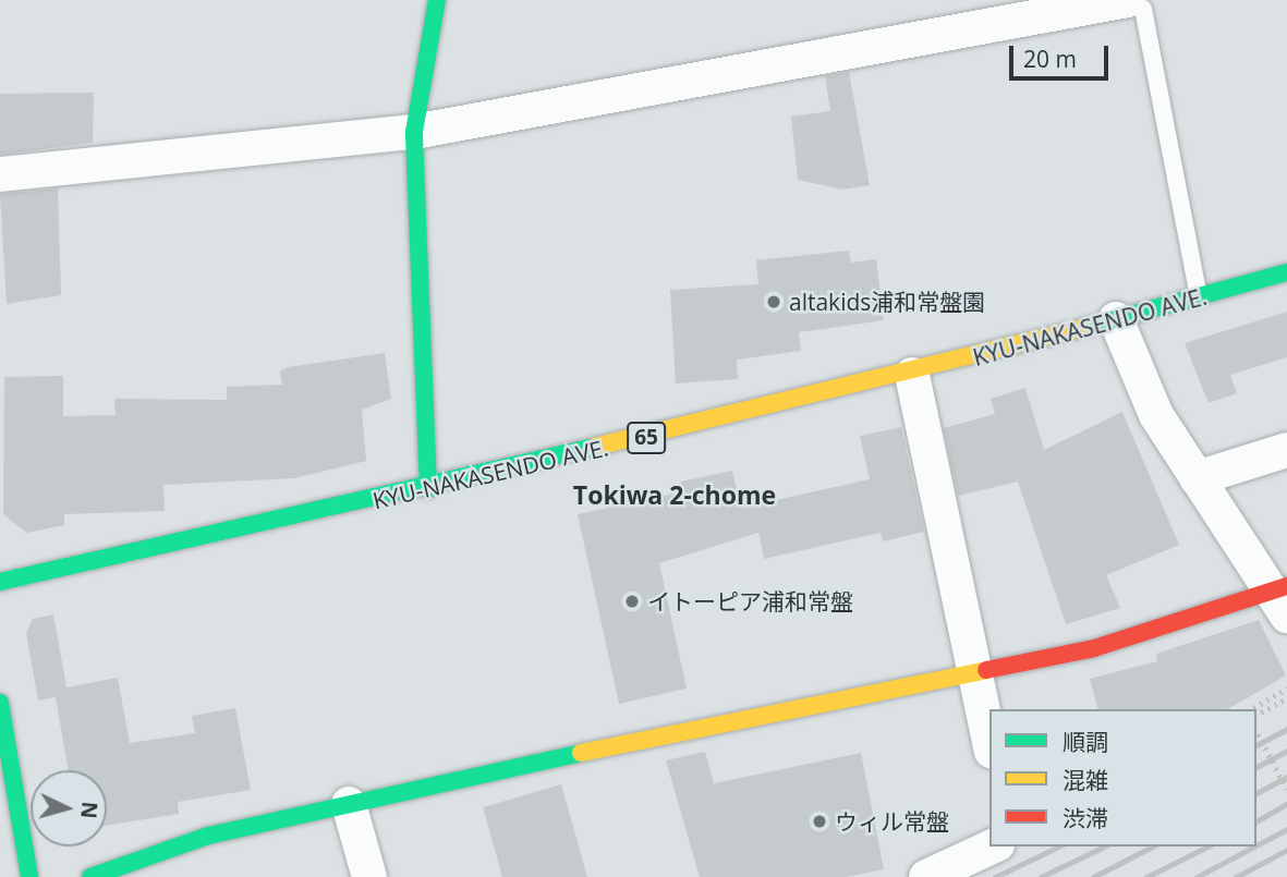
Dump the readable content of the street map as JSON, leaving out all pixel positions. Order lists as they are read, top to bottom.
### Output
{
  "streets": {
    "street": ["KYU-NAKASENDO AVE.", "65"]
  },
  "districts": ["Tokiwa 2-chome"],
  "places": ["altakids浦和常盤園", "イトーピア浦和常盤", "ウィル常盤"],
  "legend": ["順調", "混雑", "渋滞"],
  "scale_bar": "20 m",
  "north": "right"
}
